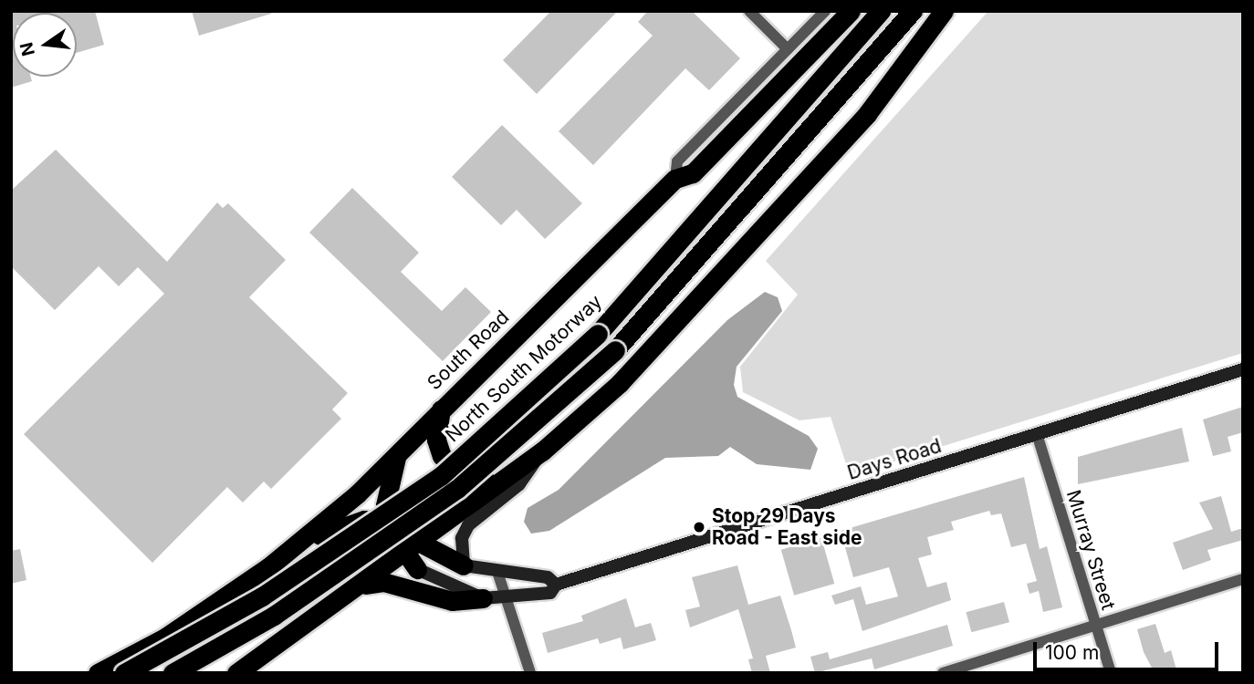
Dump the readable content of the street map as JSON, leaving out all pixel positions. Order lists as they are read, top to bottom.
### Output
{
  "streets": {
    "highway": ["South Road", "North South Motorway"],
    "street": ["Days Road", "Murray Street"]
  },
  "crossings": [
    ["Days Road", "Murray Street"]
  ],
  "places": ["Stop 29 Days Road - East side"],
  "scale_bar": "100 m",
  "north": "left"
}
